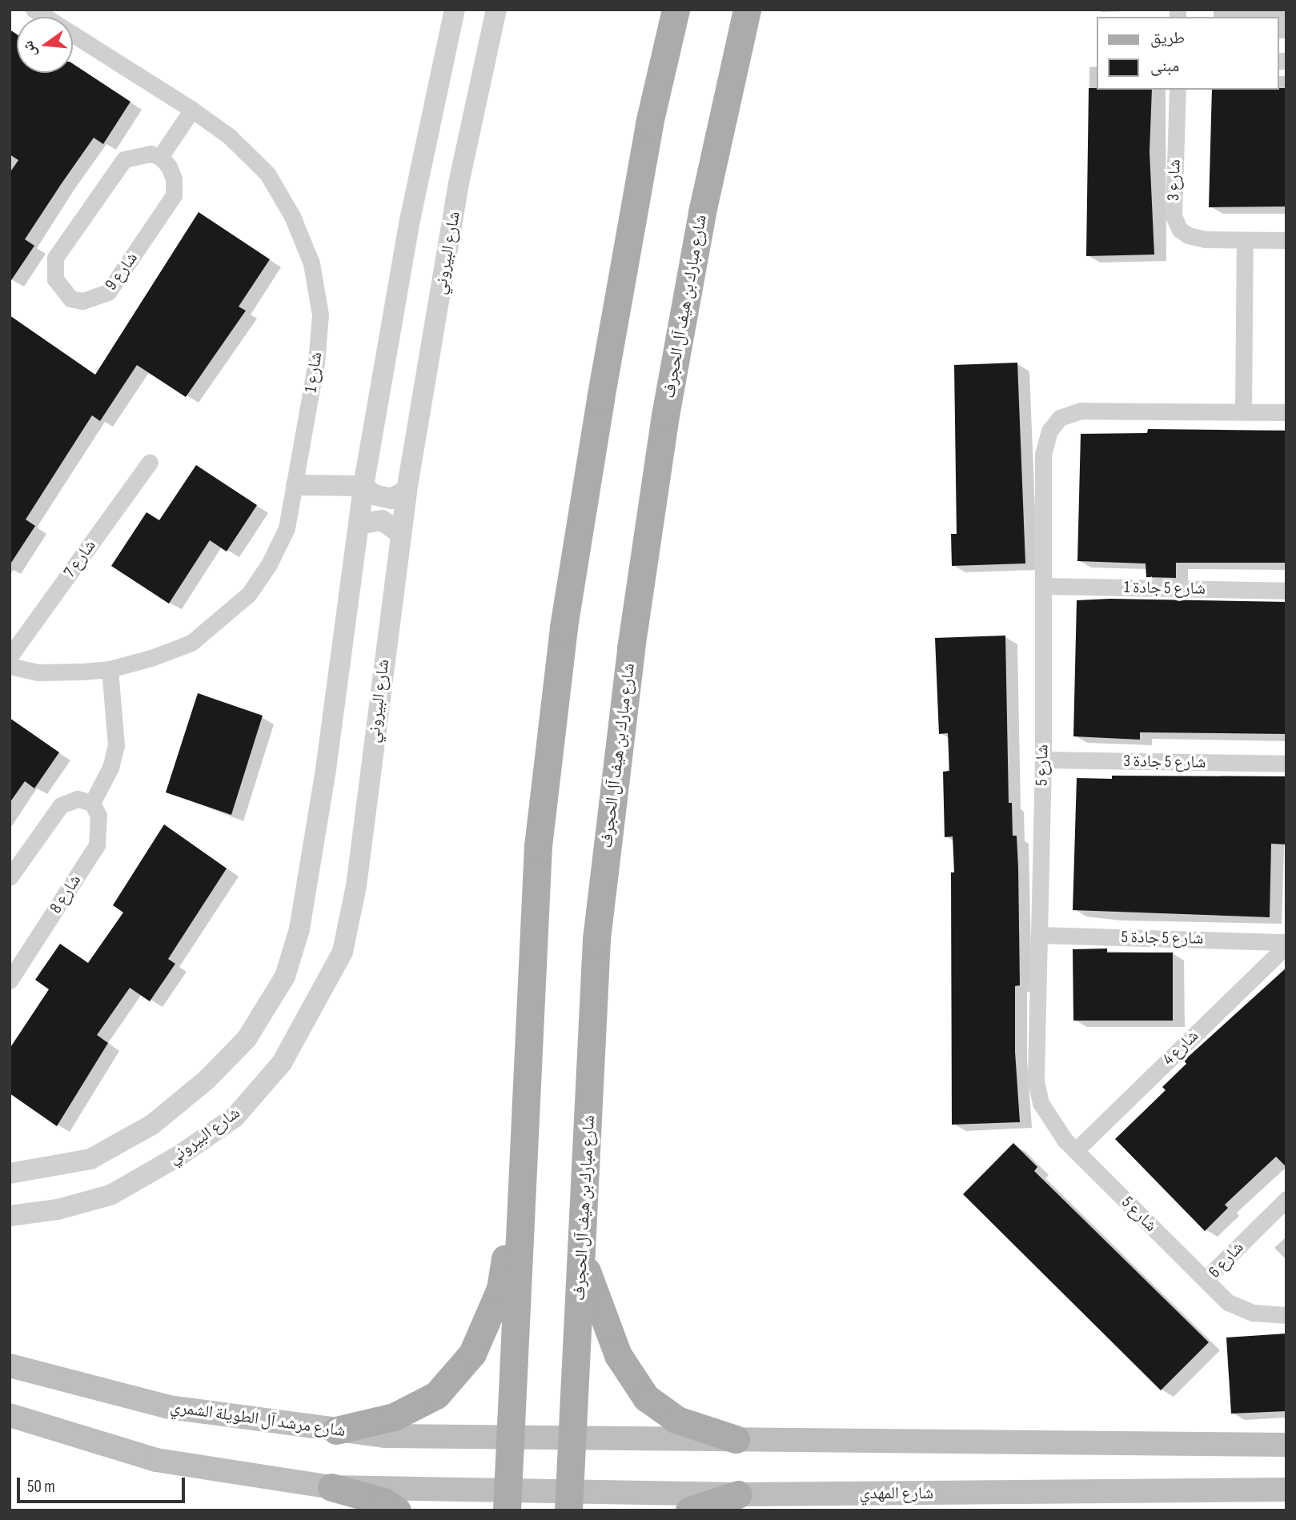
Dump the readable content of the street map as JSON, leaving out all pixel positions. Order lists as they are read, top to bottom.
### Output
{
  "streets": {
    "main road": ["شارع مبارك بن هيف آل الحجرف", "شارع مرشد آل الطويلة الشمري", "شارع المهدي"],
    "street": [
      "شارع 3",
      "شارع البيروني",
      "شارع 9",
      "شارع 1",
      "شارع 7",
      "شارع 5 جادة 1",
      "شارع 5 جادة 3",
      "شارع 5",
      "شارع 8",
      "شارع 5 جادة 5",
      "شارع 4",
      "شارع 6"
    ]
  },
  "crossings": [
    ["شارع مبارك بن هيف آل الحجرف", "شارع المهدي"],
    ["شارع 5 جادة 1", "شارع 5"],
    ["شارع 5 جادة 3", "شارع 5"],
    ["شارع 5", "شارع 5 جادة 5"],
    ["شارع 5", "شارع 4"],
    ["شارع 5", "شارع 6"],
    ["شارع 5 جادة 5", "شارع 4"]
  ],
  "legend": ["طريق", "مبنى"],
  "scale_bar": "50 m",
  "north": "left"
}
